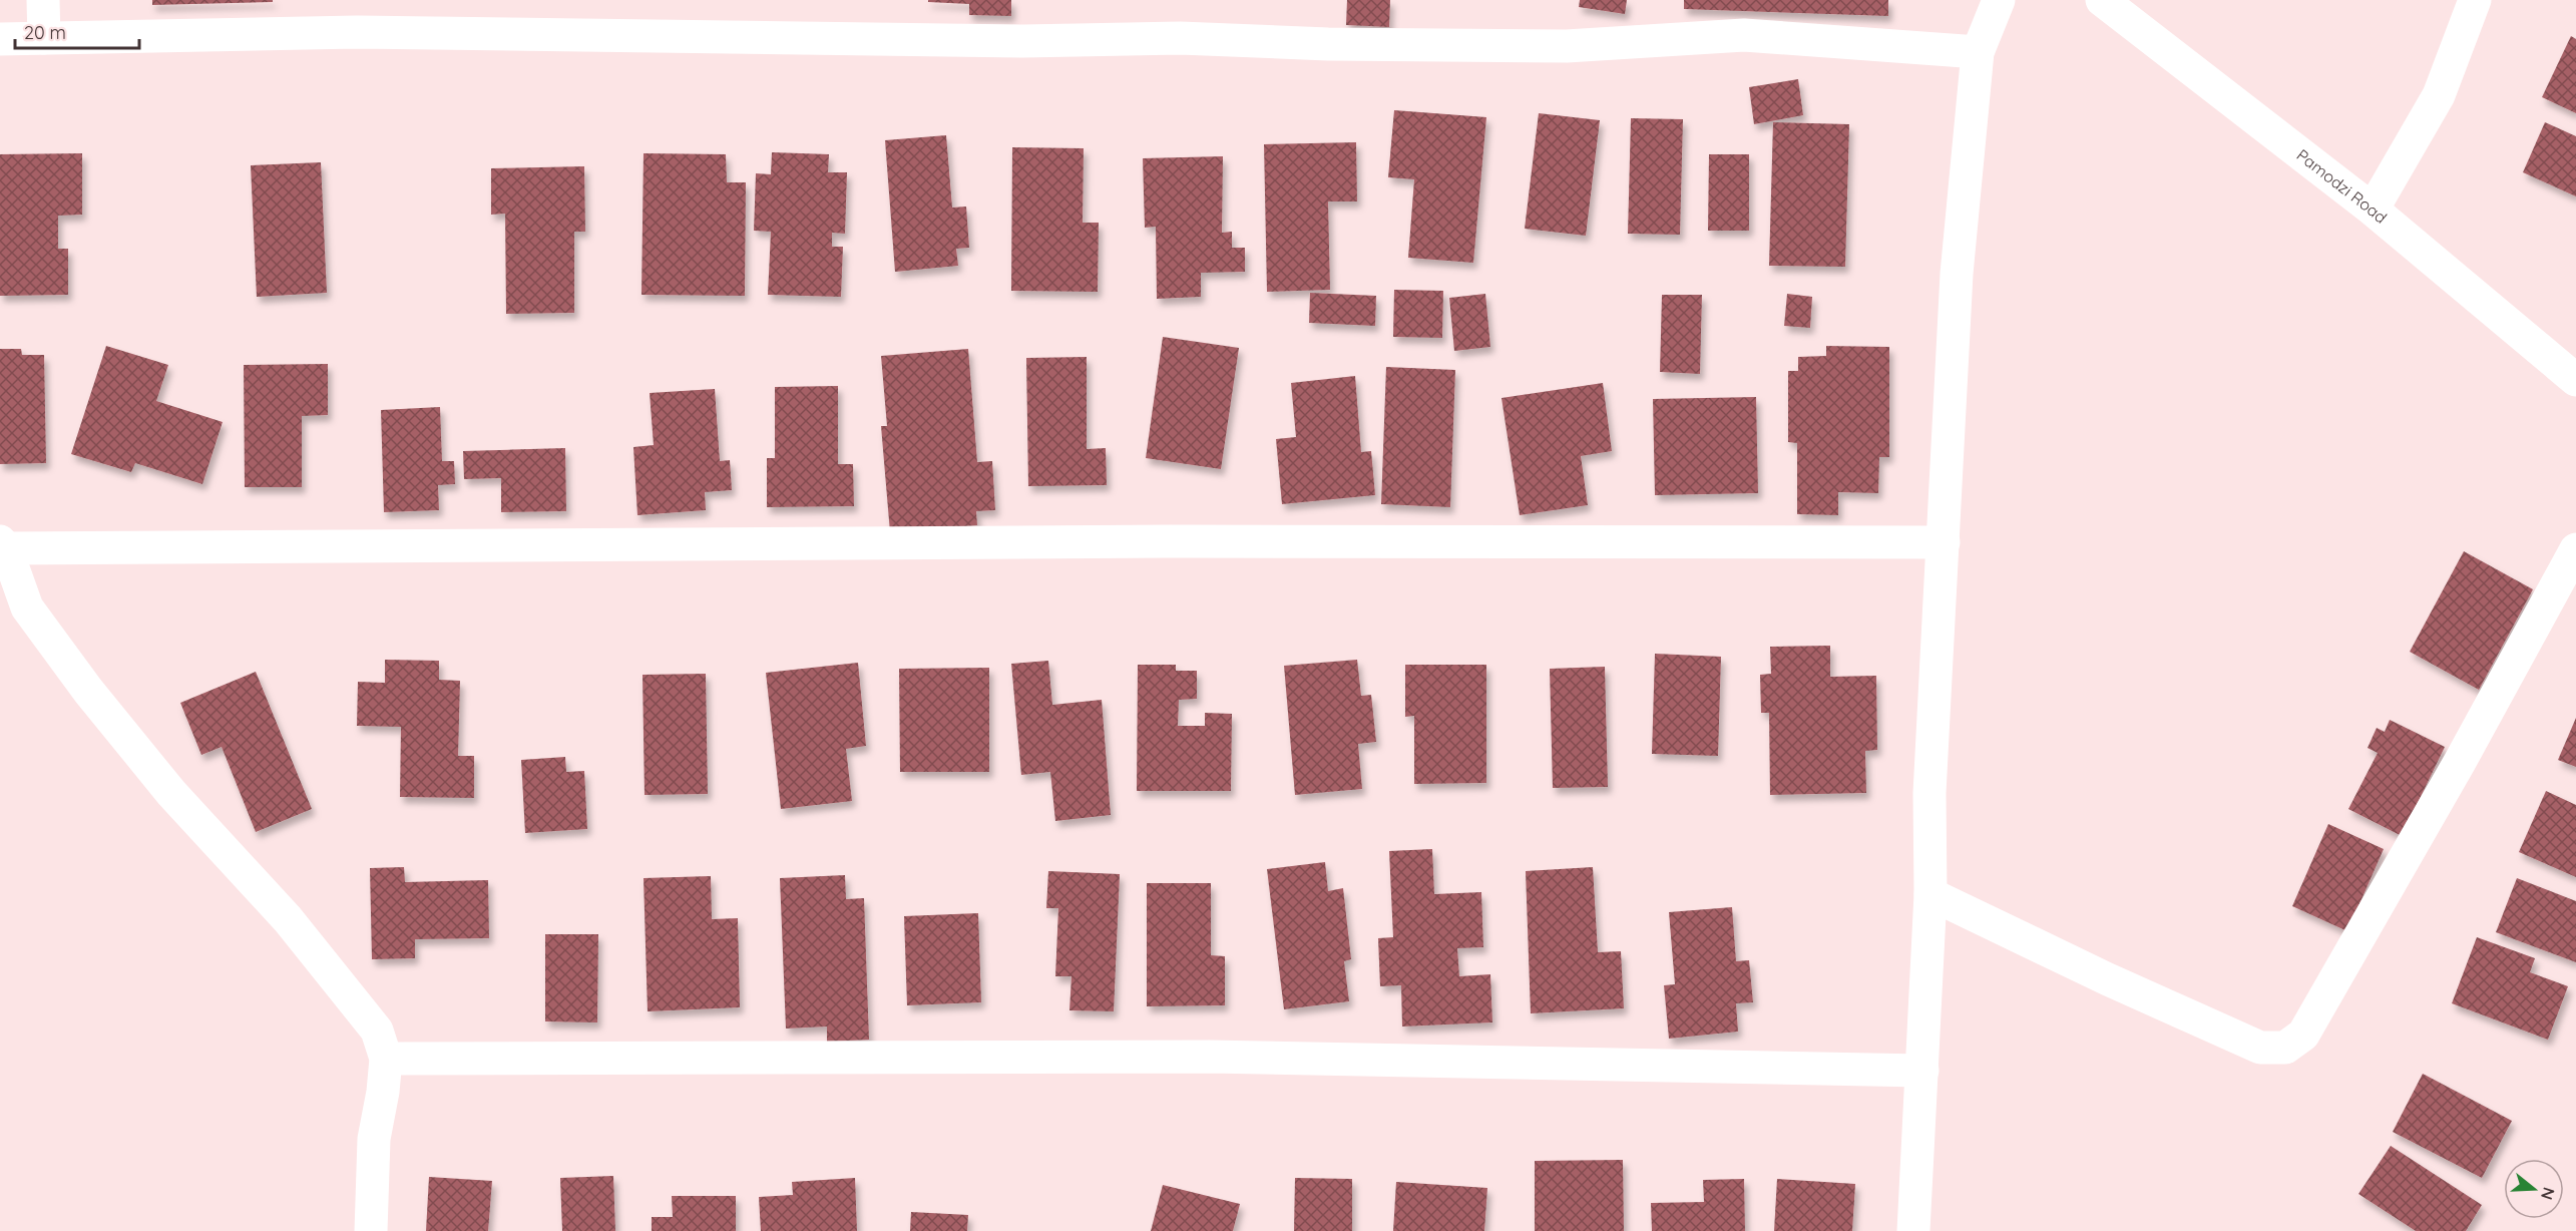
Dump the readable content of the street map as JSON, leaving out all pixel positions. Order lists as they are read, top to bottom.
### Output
{
  "streets": {
    "street": ["Pamodzi Road"]
  },
  "scale_bar": "20 m",
  "north": "right"
}
